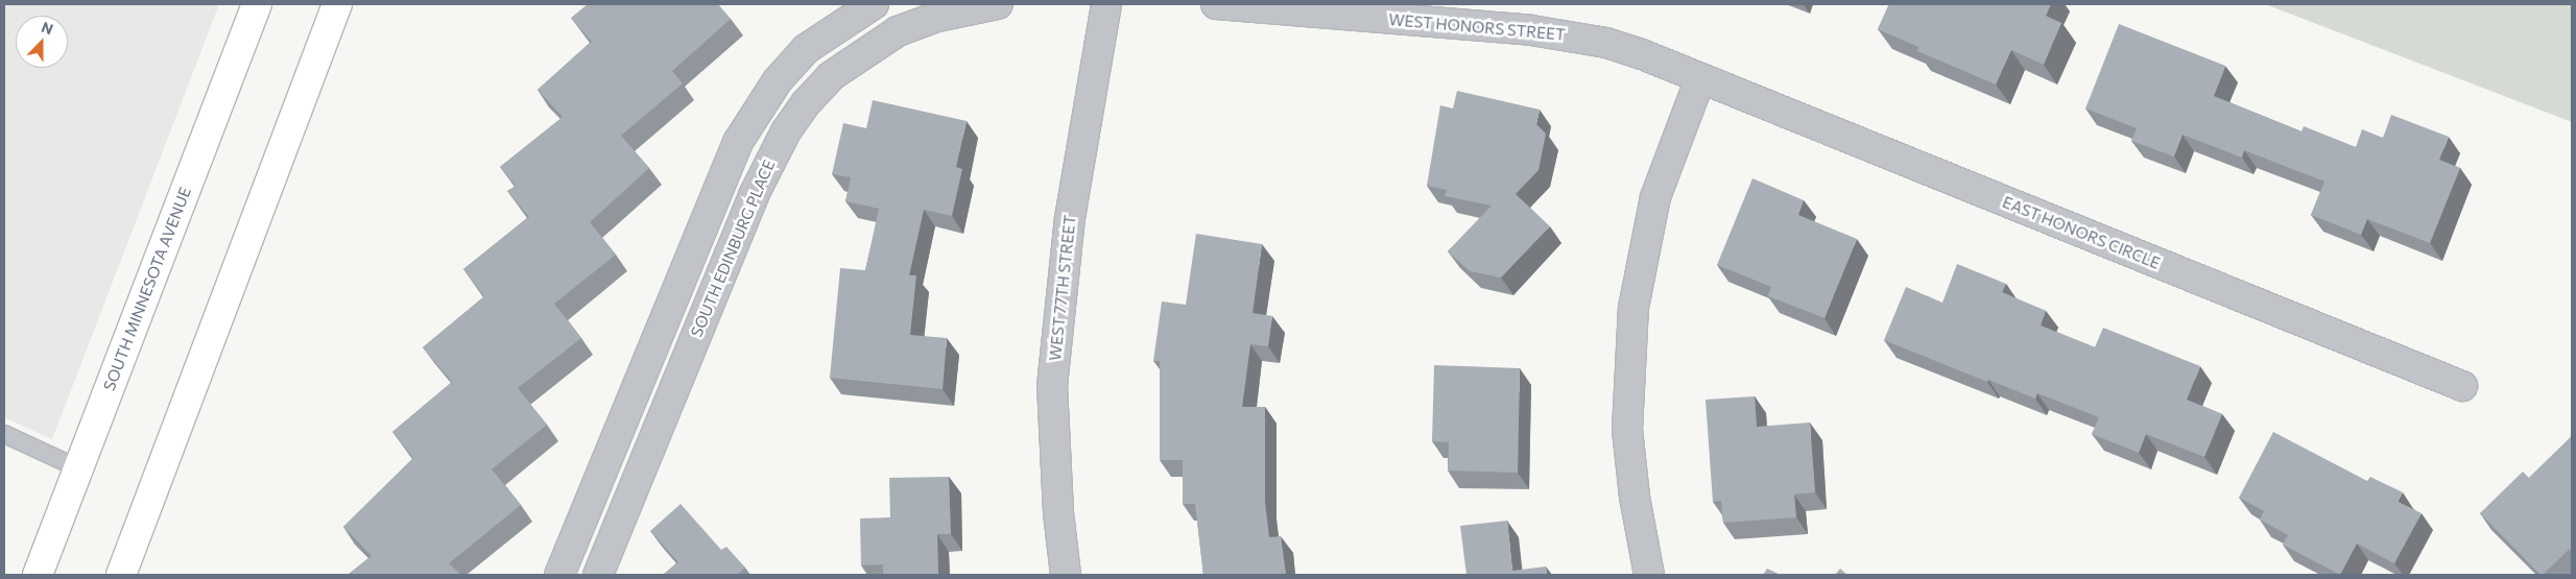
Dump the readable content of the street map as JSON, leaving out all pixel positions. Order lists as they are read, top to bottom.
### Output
{
  "streets": {
    "main road": ["SOUTH MINNESOTA AVENUE"],
    "street": [
      "WEST HONORS STREET",
      "EAST HONORS CIRCLE",
      "SOUTH EDINBURG PLACE",
      "WEST 77TH STREET"
    ]
  },
  "crossings": [
    ["WEST HONORS STREET", "EAST HONORS CIRCLE"]
  ],
  "north": "top"
}
